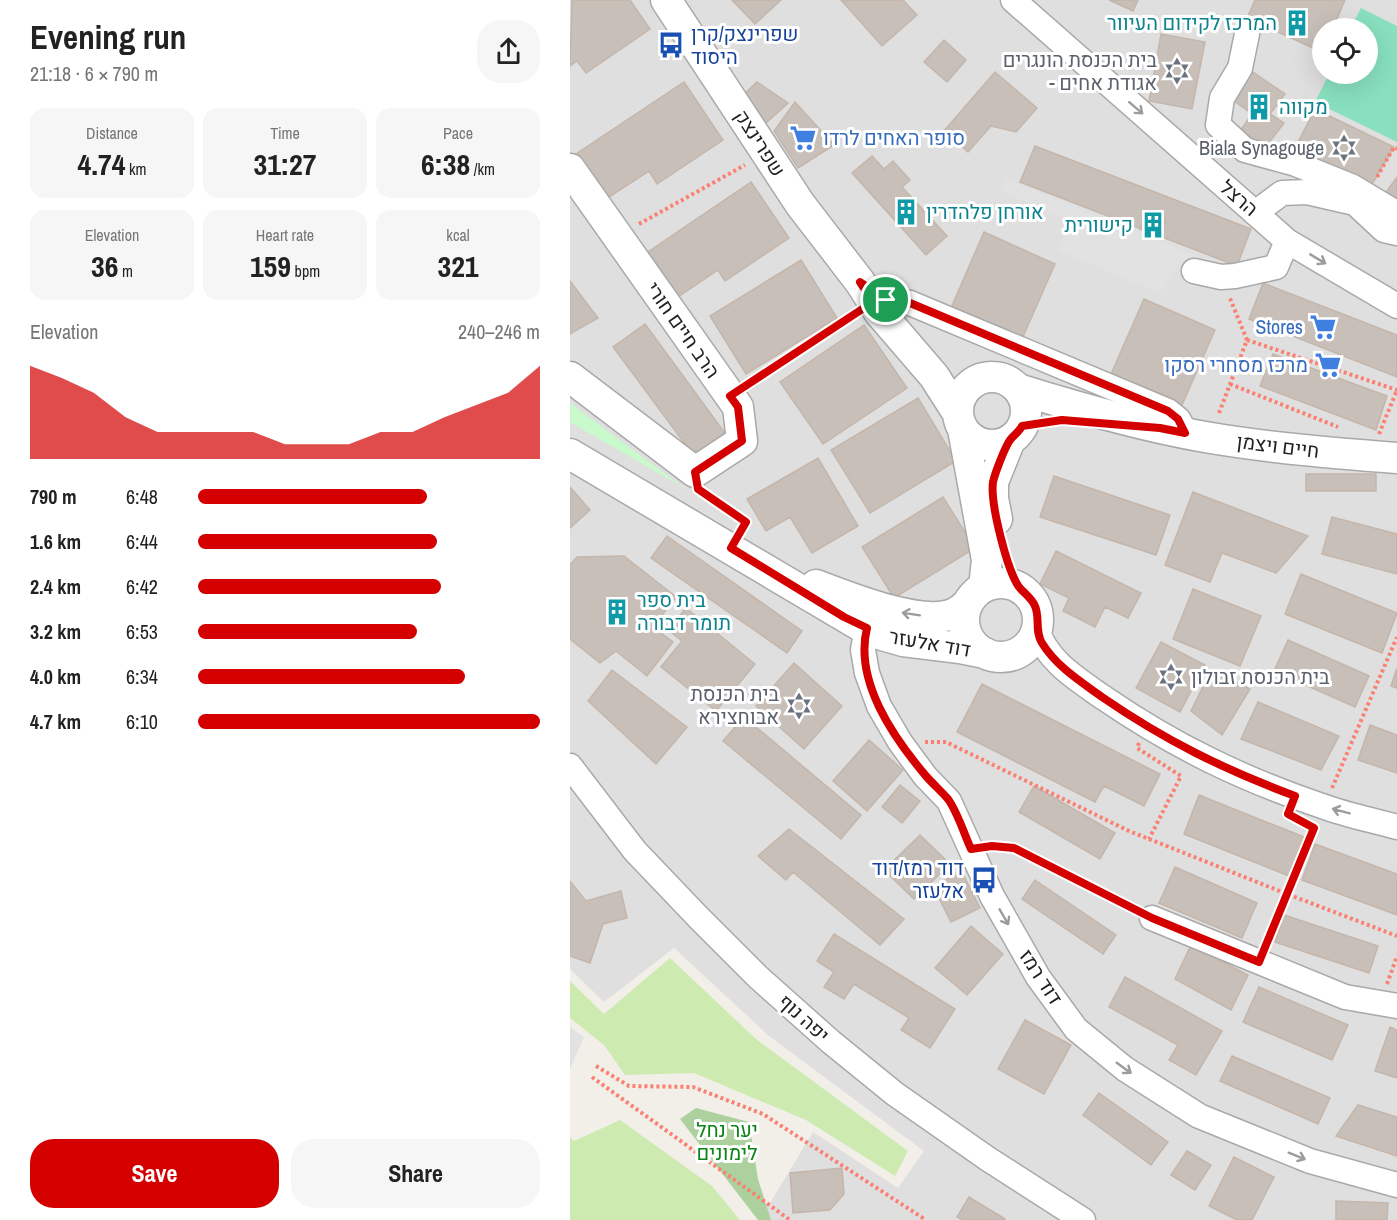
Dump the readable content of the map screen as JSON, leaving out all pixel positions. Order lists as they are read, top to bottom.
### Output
{
  "streets": {
    "street": [
      "שפרינצק",
      "הרצל",
      "הרב חיים חורי",
      "חיים ויצמן",
      "דוד אלעזר",
      "דוד רמז",
      "יפה נוף"
    ]
  },
  "crossings": [
    ["שפרינצק", "חיים ויצמן"],
    ["דוד אלעזר", "דוד רמז"]
  ],
  "one_way": ["הרצל"],
  "parks": ["יער נחל לימונים"],
  "places": {
    "building": [
      "המרכז לקידום העיוור",
      "מקווה",
      "אורחן פלהדרין",
      "קישורית",
      "בית ספר תומר דבורה"
    ],
    "bus stop": ["שפרינצק/קרן היסוד", "דוד רמז/דוד אלעזר"],
    "synagogue": [
      "בית הכנסת הונגרים - אגודת אחים",
      "Biala Synagouge",
      "בית הכנסת זבולון",
      "בית הכנסת אבוחצירא"
    ],
    "supermarket": ["סופר האחים לרדו", "Stores", "מרכז מסחרי רסקו"]
  },
  "page": {
    "heading": ["Evening run", "21:18 · 6 × 790 m"],
    "stats": [
      ["Distance", "4.74 km"],
      ["Time", "31:27"],
      ["Pace", "6:38 /km"],
      ["Elevation", "36 m"],
      ["Heart rate", "159 bpm"],
      ["kcal", "321"]
    ],
    "chart": ["Elevation", "240–246 m"],
    "list": [
      {
        "name": "790 m",
        "note": "6:48"
      },
      {
        "name": "1.6 km",
        "note": "6:44"
      },
      {
        "name": "2.4 km",
        "note": "6:42"
      },
      {
        "name": "3.2 km",
        "note": "6:53"
      },
      {
        "name": "4.0 km",
        "note": "6:34"
      },
      {
        "name": "4.7 km",
        "note": "6:10"
      }
    ],
    "buttons": ["Save", "Share"]
  }
}
